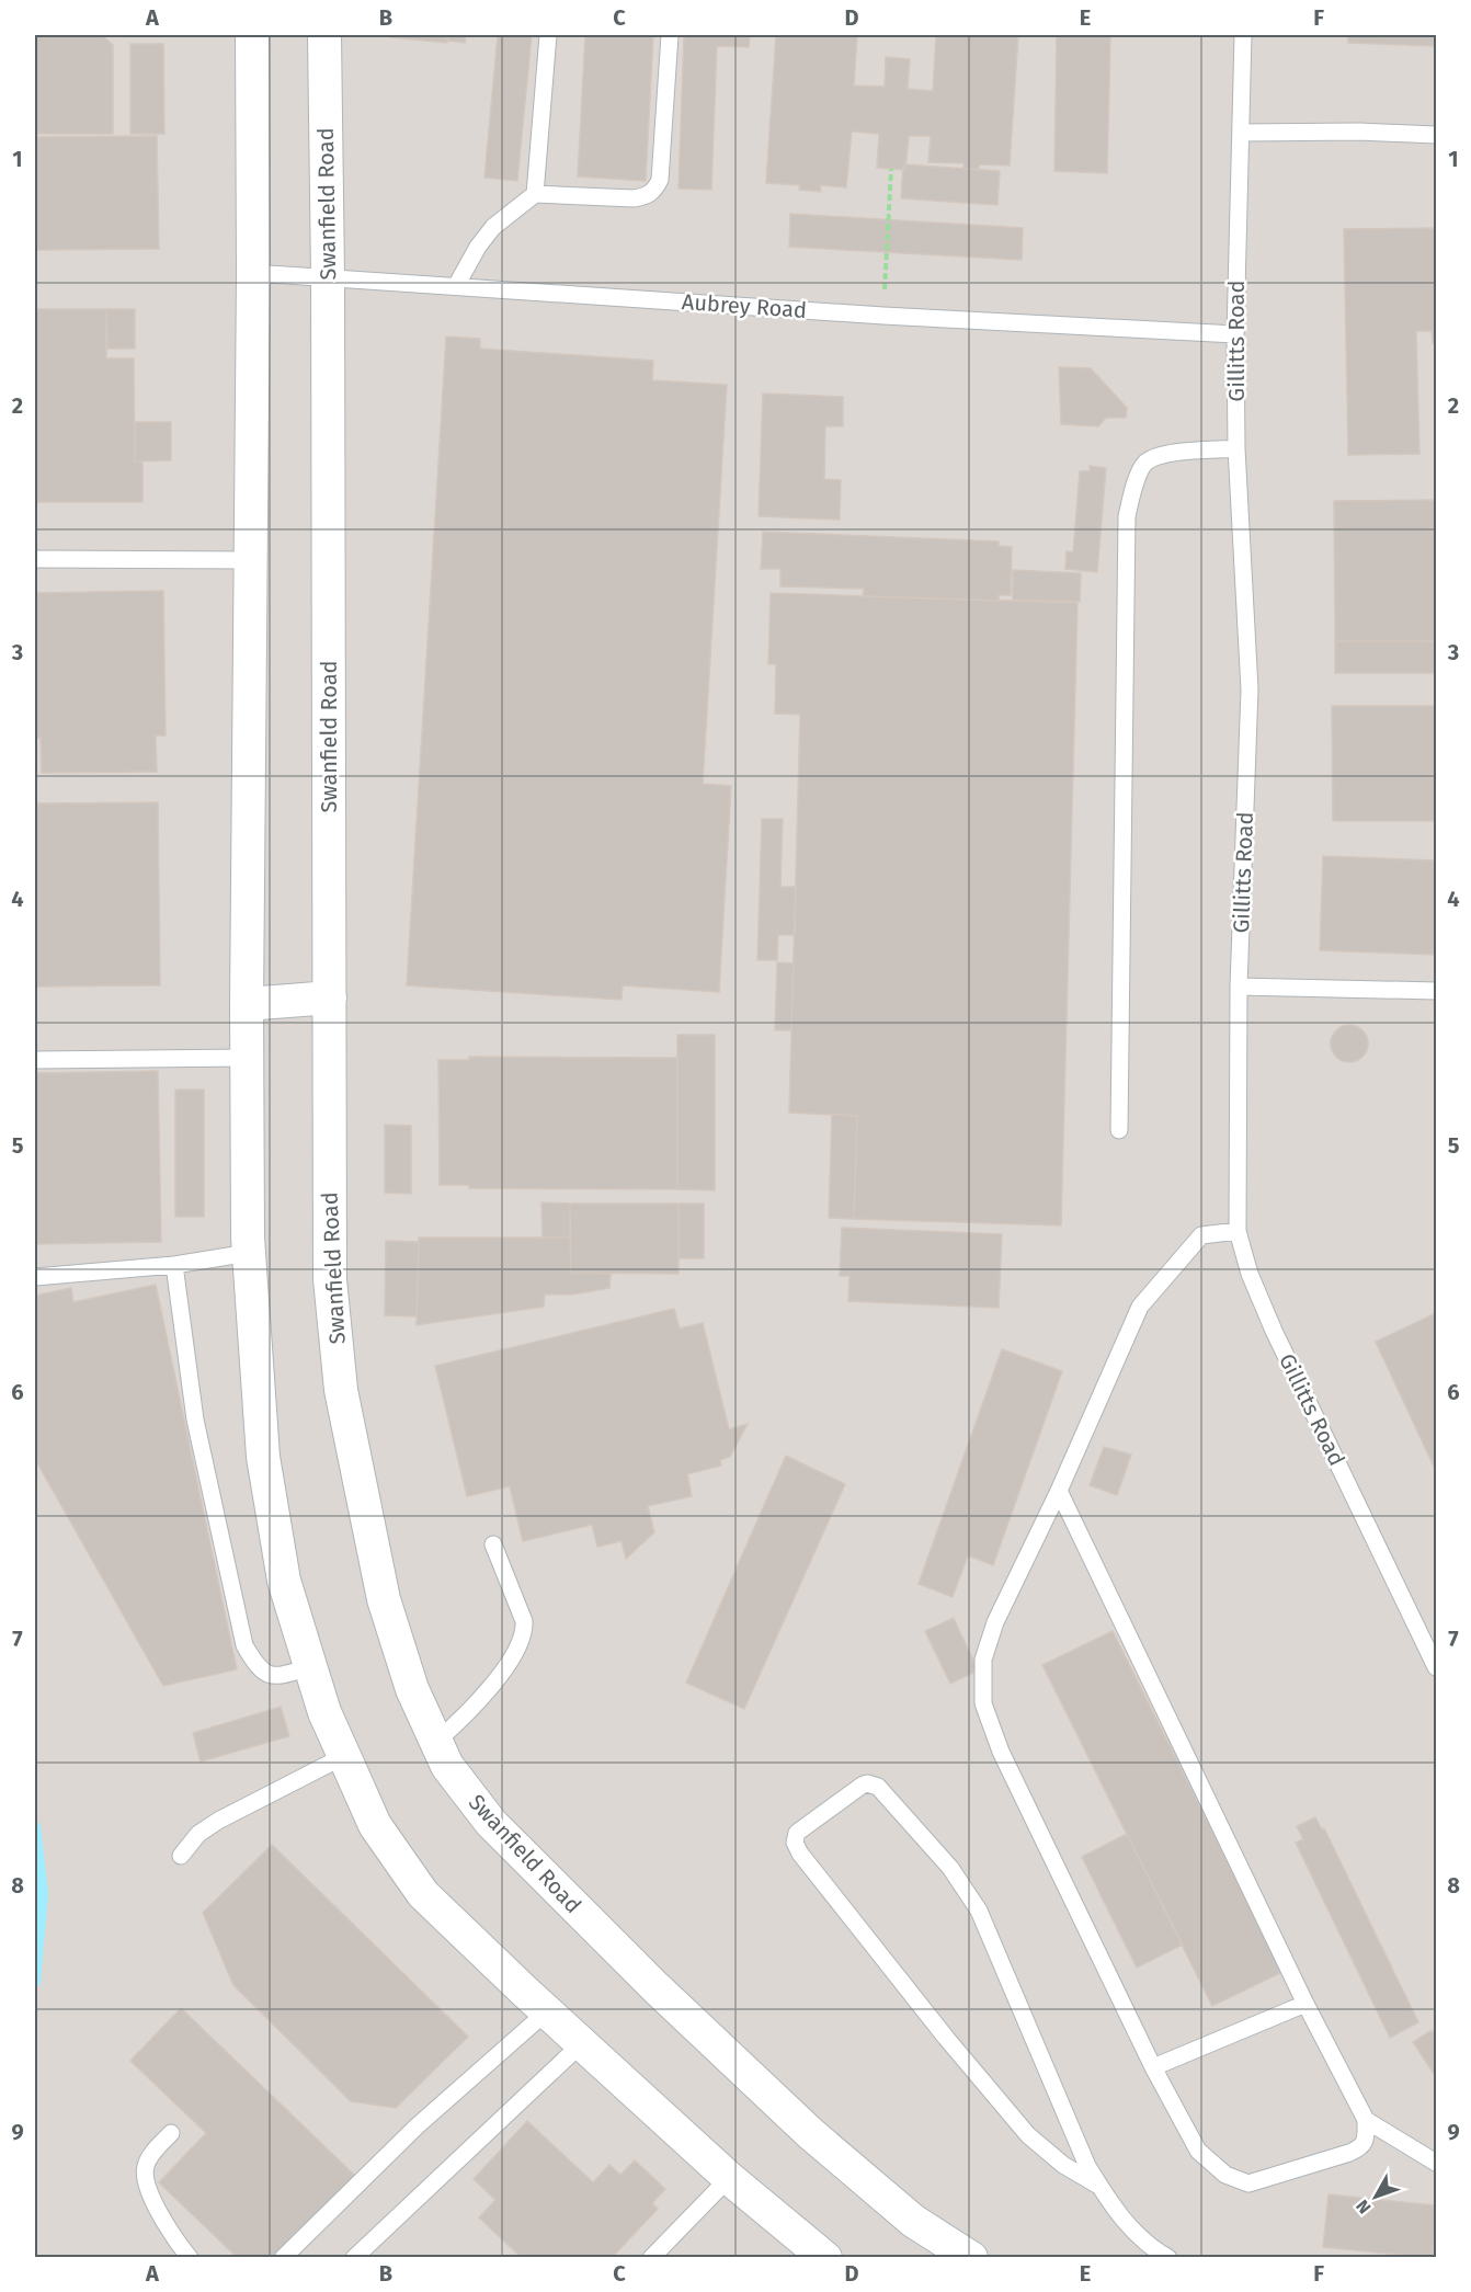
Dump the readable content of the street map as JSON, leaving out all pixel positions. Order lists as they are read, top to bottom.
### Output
{
  "streets": {
    "street": ["Swanfield Road"],
    "lane": ["Aubrey Road", "Gillitts Road"]
  },
  "crossings": [
    ["Swanfield Road", "Aubrey Road"],
    ["Aubrey Road", "Gillitts Road"]
  ],
  "north": "bottom left",
  "grid": {
    "columns": [
      "A",
      "B",
      "C",
      "D",
      "E",
      "F"
    ],
    "rows": [
      "1",
      "2",
      "3",
      "4",
      "5",
      "6",
      "7",
      "8",
      "9"
    ]
  }
}
